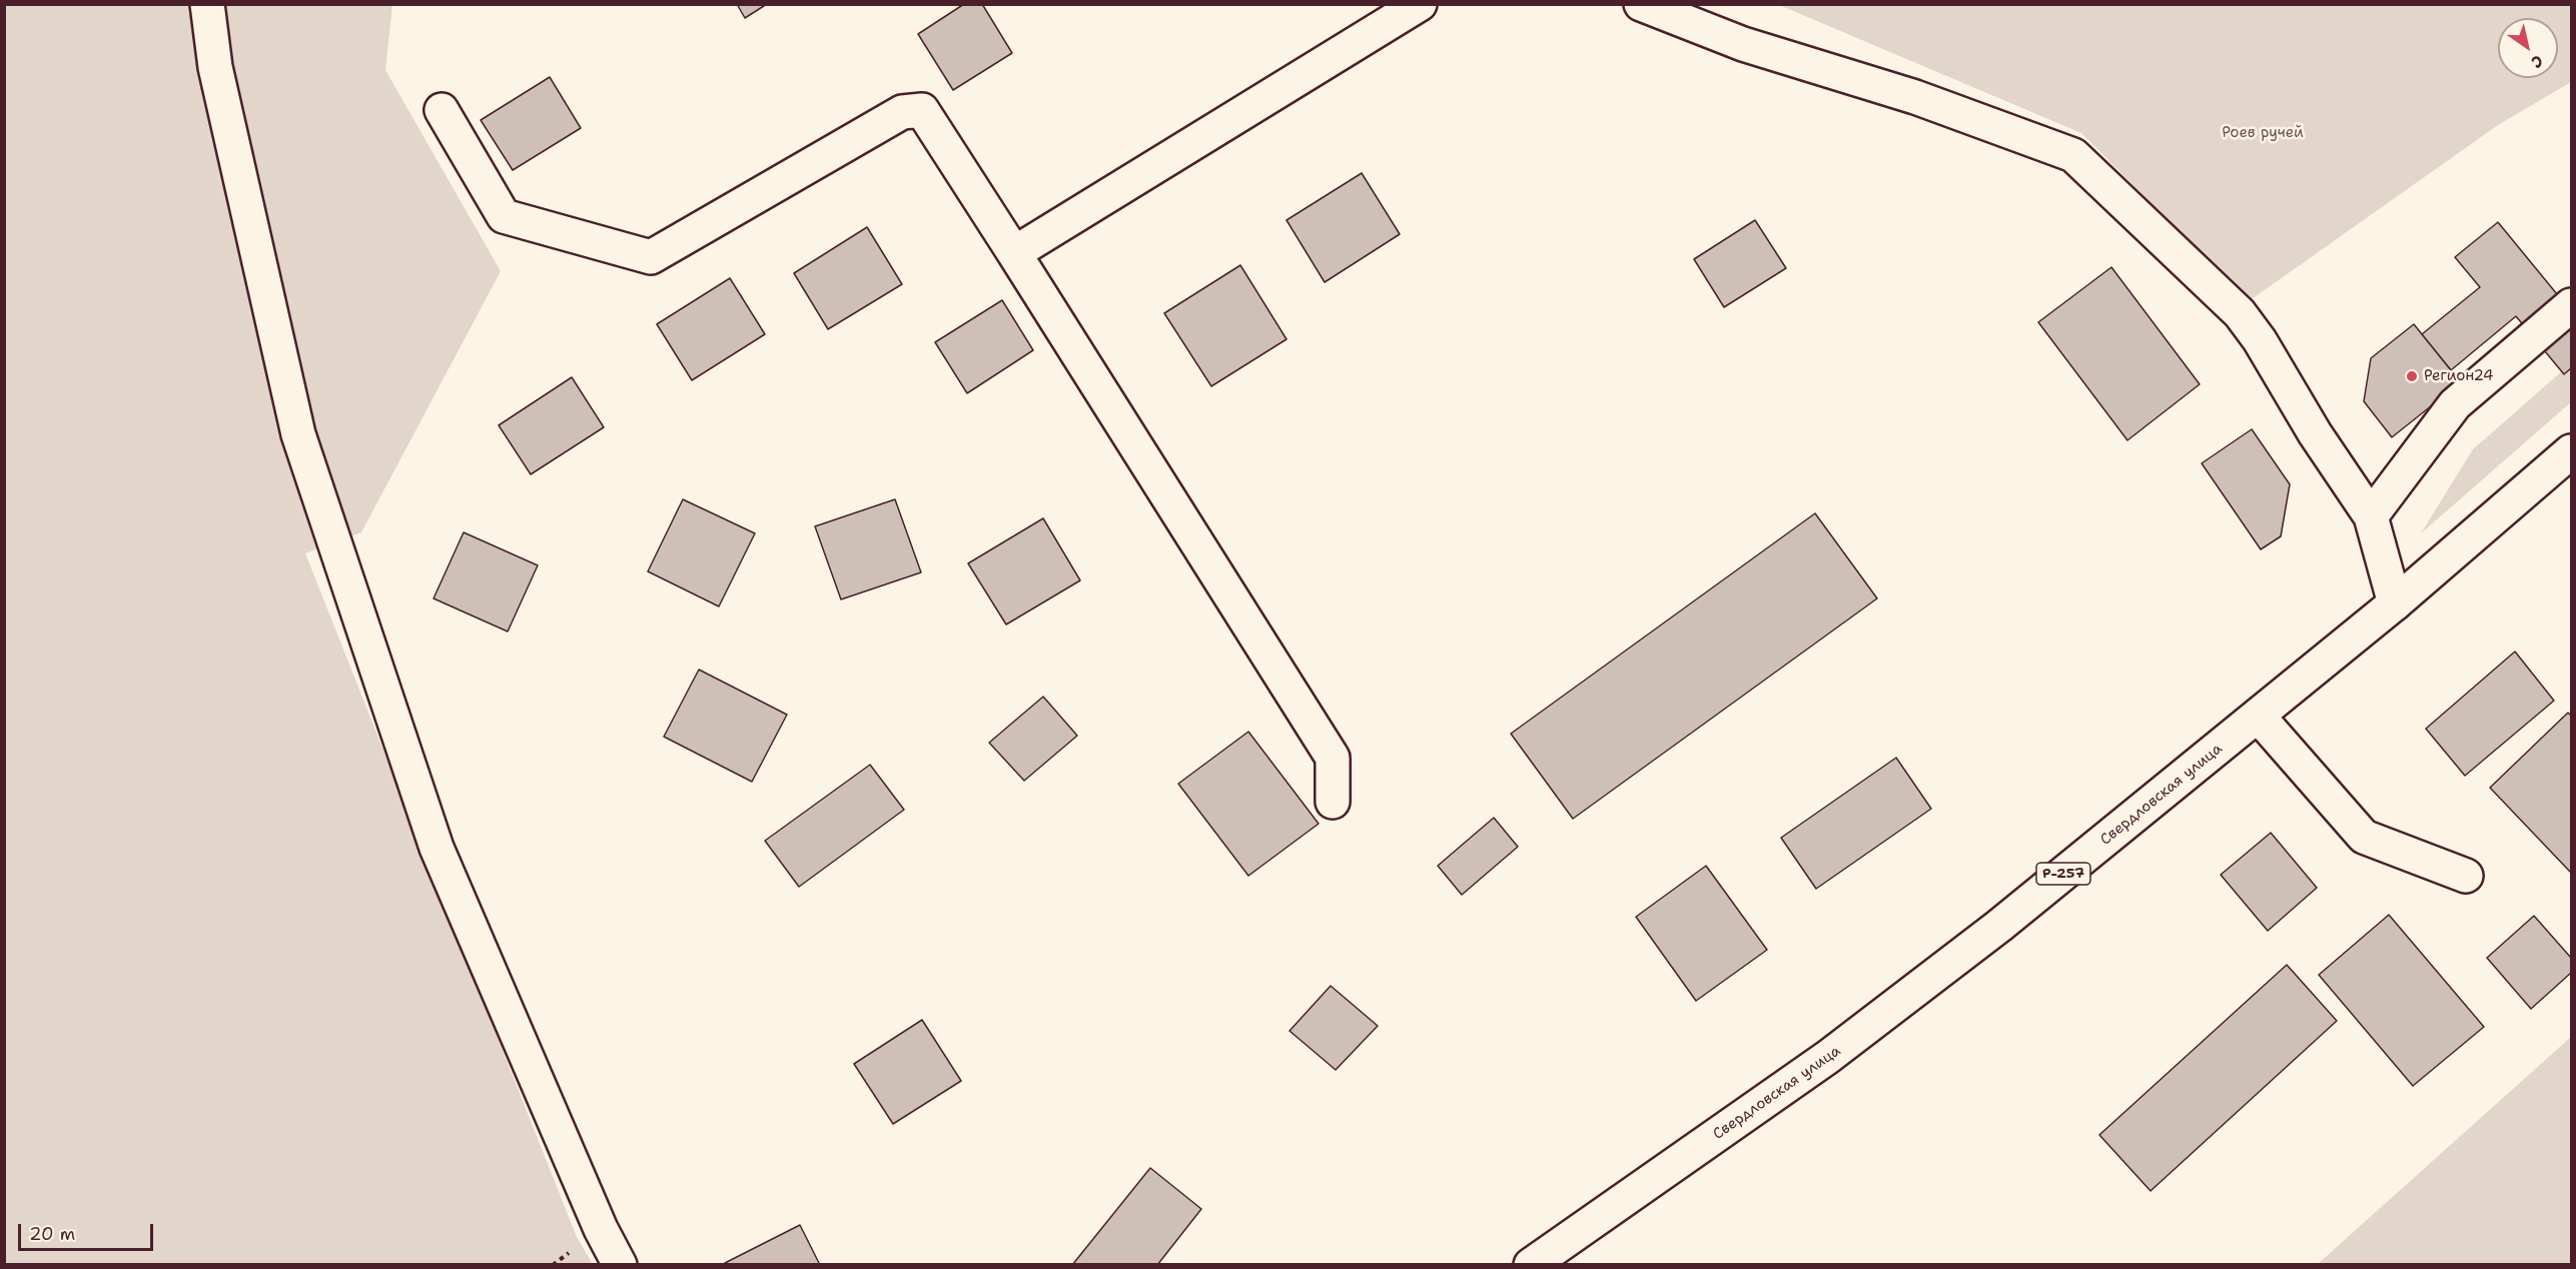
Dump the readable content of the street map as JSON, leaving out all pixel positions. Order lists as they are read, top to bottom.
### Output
{
  "streets": {
    "main road": ["Свердловская улица", "Р-257"]
  },
  "parks": ["Роев ручей"],
  "places": ["Регион24"],
  "scale_bar": "20 m",
  "north": "bottom right"
}
